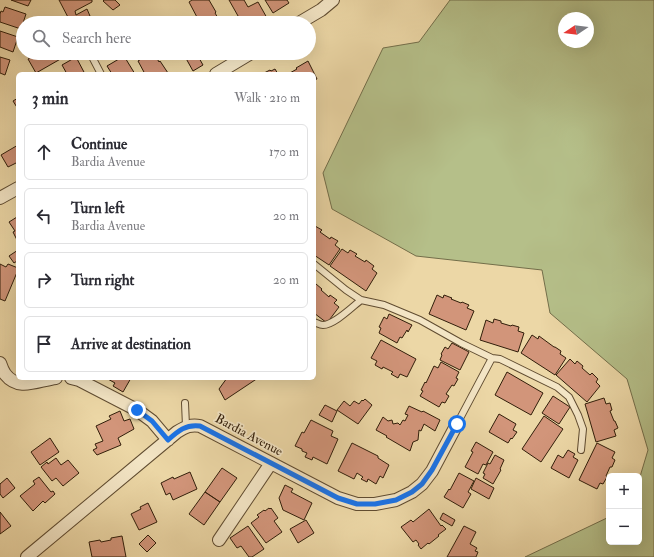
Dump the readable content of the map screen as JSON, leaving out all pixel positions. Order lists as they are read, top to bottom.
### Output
{
  "streets": {
    "street": ["Bardia Avenue"]
  },
  "north": "left",
  "page": {
    "search": "Search here",
    "heading": ["3 min", "Walk · 210 m"],
    "list": [
      ["Continue", "Bardia Avenue", "170 m"],
      ["Turn left", "Bardia Avenue", "20 m"],
      ["Turn right", "20 m"],
      "Arrive at destination"
    ],
    "map_buttons": ["+", "−"]
  }
}
